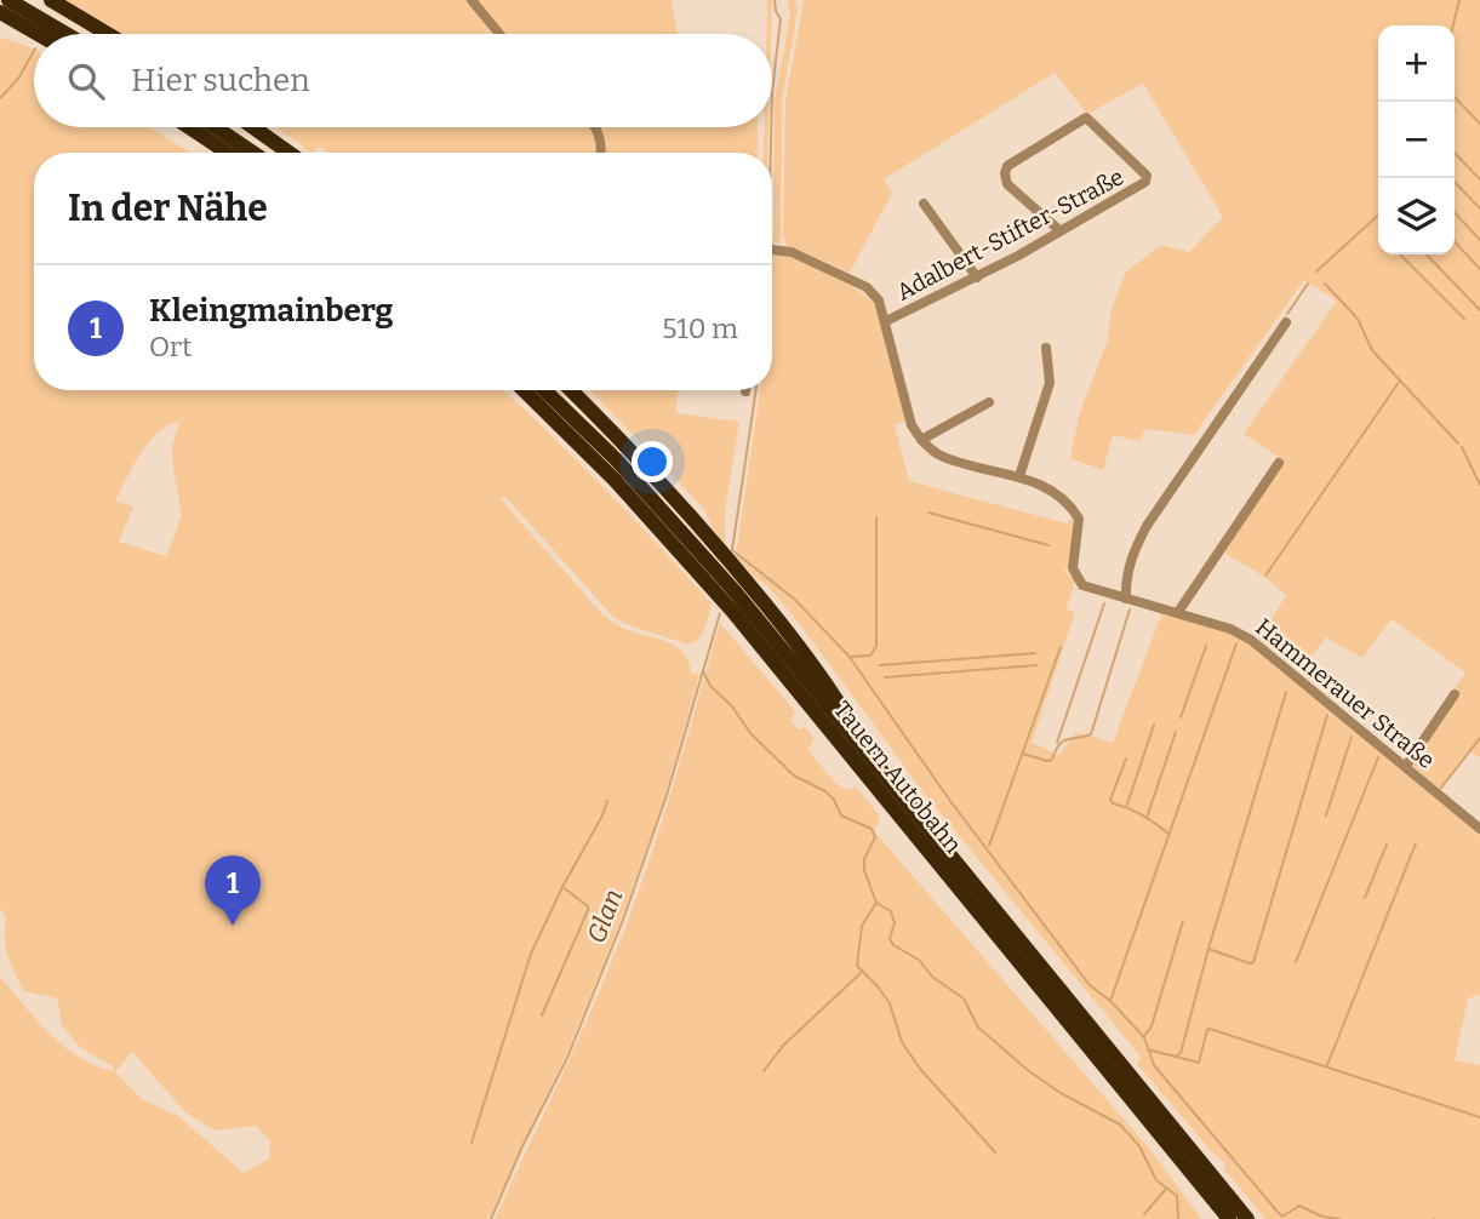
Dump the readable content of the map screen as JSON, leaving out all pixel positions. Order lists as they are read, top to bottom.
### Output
{
  "streets": {
    "highway": ["Tauern Autobahn"],
    "street": ["Adalbert-Stifter-Straße", "Hammerauer Straße"]
  },
  "water": ["Glan"],
  "page": {
    "map_buttons": ["+", "−"],
    "search": "Hier suchen",
    "heading": "In der Nähe",
    "list": [
      {
        "mark": "1",
        "name": "Kleingmainberg",
        "note": "Ort",
        "value": "510 m"
      }
    ],
    "pins": "1"
  }
}
